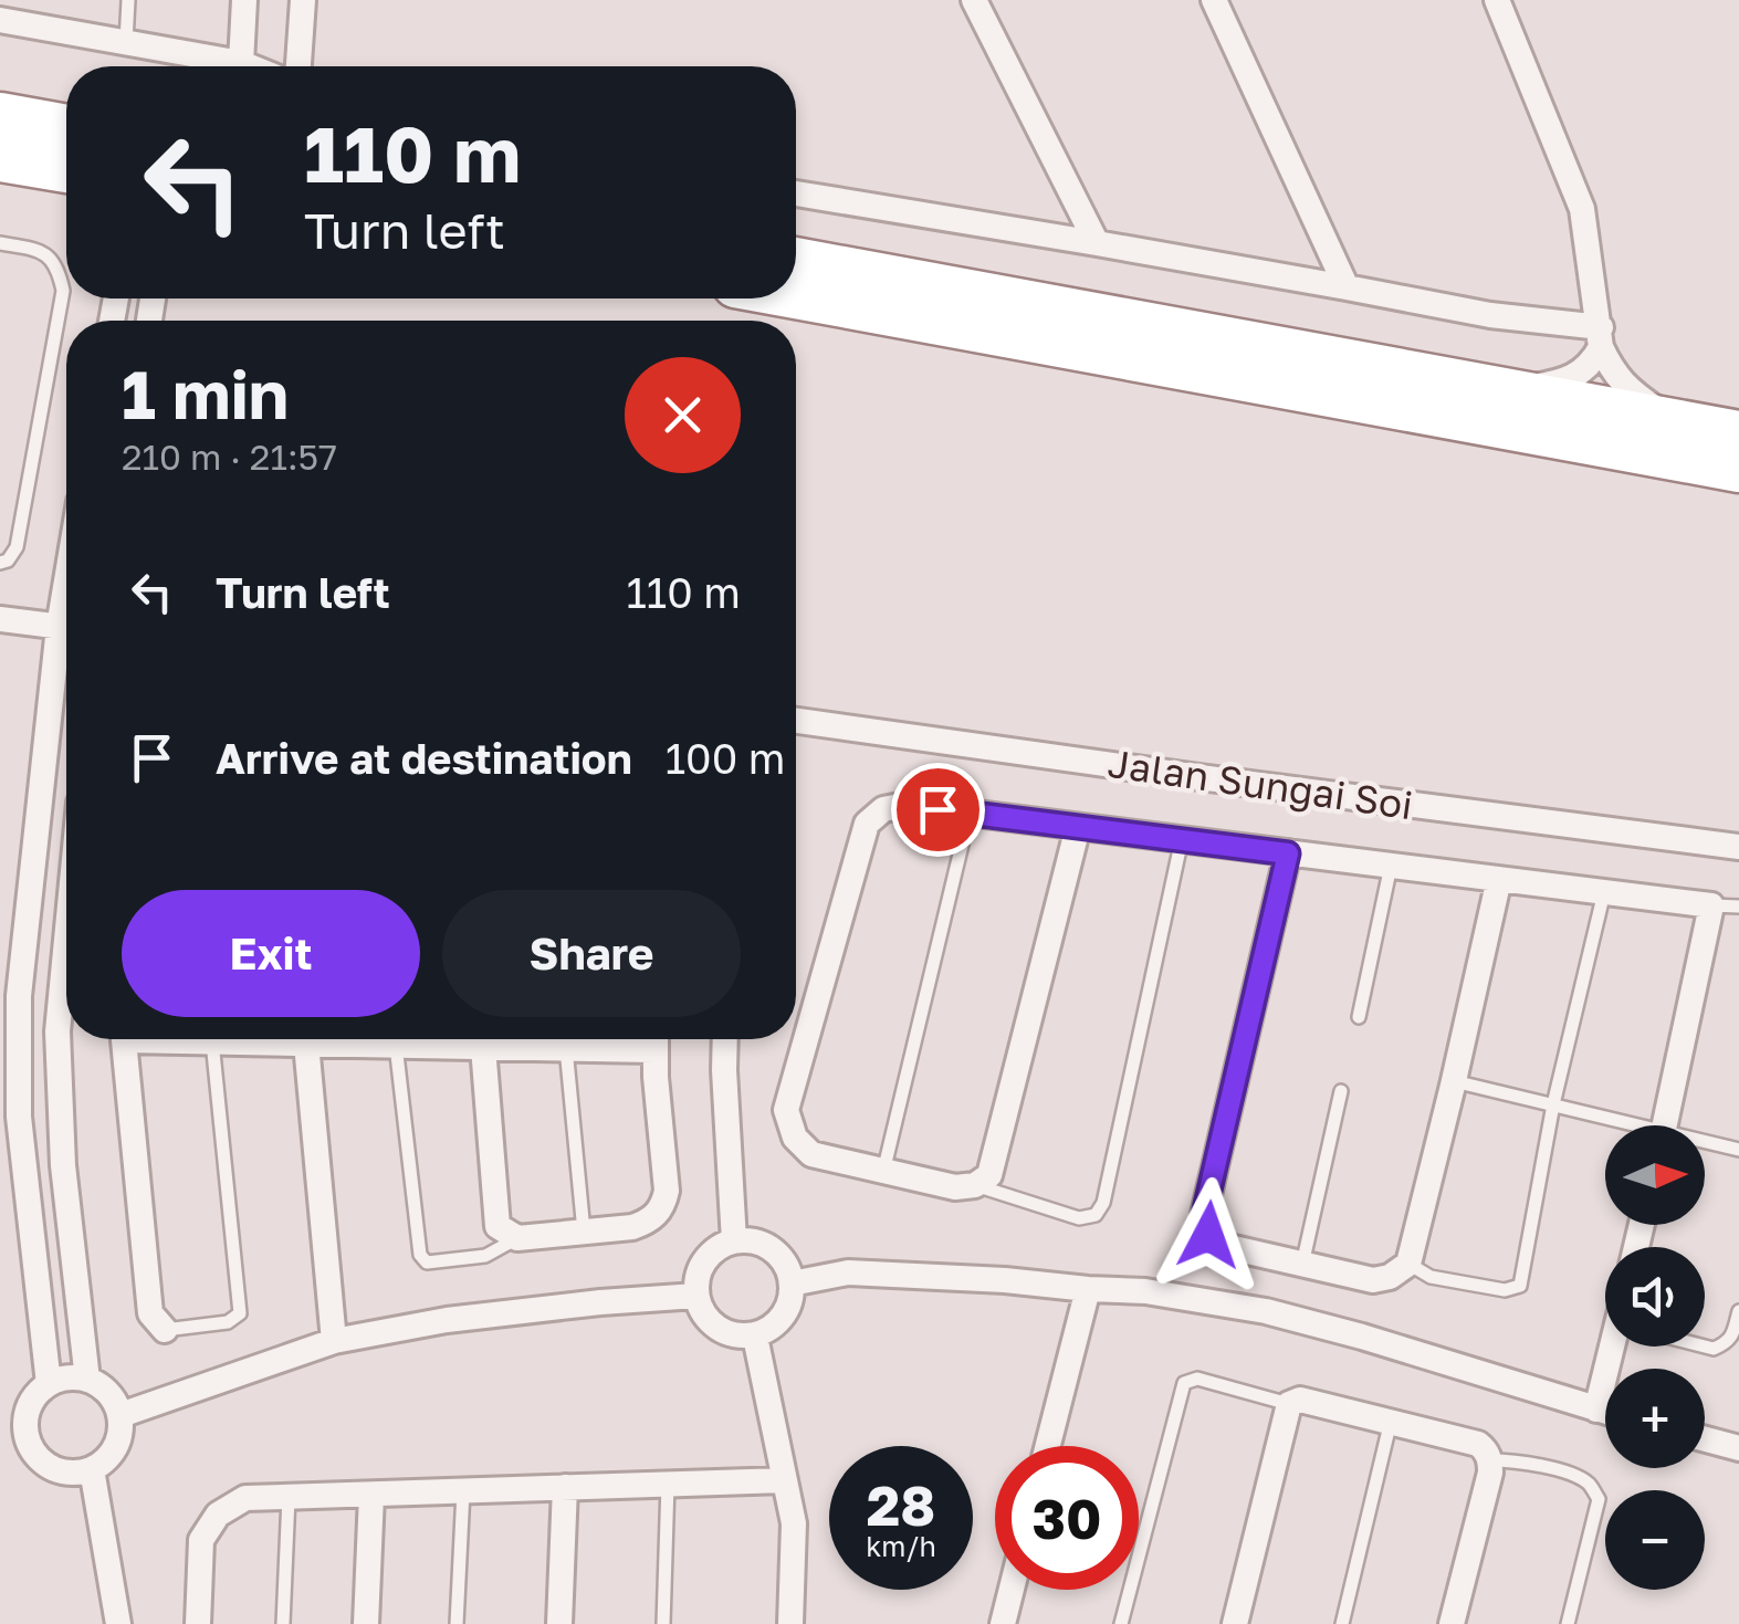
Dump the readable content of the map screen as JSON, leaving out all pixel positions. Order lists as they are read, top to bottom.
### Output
{
  "streets": {
    "street": ["Jalan Sungai Soi"]
  },
  "north": "right",
  "page": {
    "turn": ["110 m", "Turn left"],
    "heading": ["1 min", "210 m · 21:57"],
    "list": [
      {
        "name": "Turn left",
        "value": "110 m"
      },
      {
        "name": "Arrive at destination",
        "value": "100 m"
      }
    ],
    "buttons": ["Exit", "Share"],
    "map_buttons": ["+", "−"],
    "speed": "28 km/h",
    "limit": "30"
  }
}
